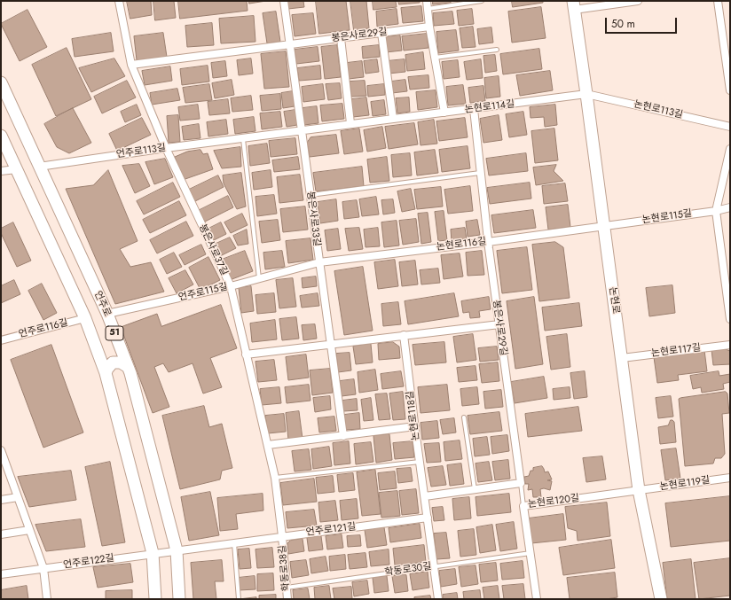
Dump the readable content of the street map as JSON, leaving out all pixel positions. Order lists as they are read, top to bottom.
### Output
{
  "streets": {
    "main road": ["논현로", "언주로", "51"],
    "street": [
      "봉은사로29길",
      "논현로114길",
      "논현로113길",
      "언주로113길",
      "논현로115길",
      "봉은사로33길",
      "논현로116길",
      "봉은사로37길",
      "언주로115길",
      "언주로116길",
      "논현로117길",
      "논현로118길",
      "논현로119길",
      "논현로120길",
      "언주로121길",
      "언주로122길",
      "학동로38길"
    ],
    "lane": ["학동로30길"]
  },
  "crossings": [
    ["봉은사로29길", "논현로114길"],
    ["봉은사로29길", "봉은사로33길"],
    ["봉은사로29길", "논현로116길"],
    ["봉은사로29길", "논현로120길"],
    ["논현로114길", "논현로113길"],
    ["논현로114길", "언주로113길"],
    ["논현로114길", "봉은사로33길"],
    ["논현로114길", "논현로"],
    ["논현로113길", "논현로"],
    ["언주로113길", "봉은사로33길"],
    ["언주로113길", "봉은사로37길"],
    ["언주로113길", "언주로"],
    ["논현로115길", "논현로116길"],
    ["논현로115길", "논현로"],
    ["봉은사로33길", "논현로116길"],
    ["봉은사로33길", "언주로115길"],
    ["논현로116길", "언주로115길"],
    ["논현로116길", "논현로"],
    ["봉은사로37길", "언주로115길"],
    ["봉은사로37길", "언주로121길"],
    ["봉은사로37길", "학동로38길"],
    ["언주로115길", "언주로"],
    ["논현로", "논현로117길"],
    ["논현로", "논현로119길"],
    ["논현로", "논현로120길"],
    ["언주로", "언주로121길"],
    ["언주로", "언주로122길"],
    ["언주로116길", "51"],
    ["51", "언주로122길"],
    ["논현로118길", "언주로121길"],
    ["논현로118길", "학동로30길"],
    ["논현로119길", "논현로120길"],
    ["언주로121길", "언주로122길"],
    ["언주로121길", "학동로38길"],
    ["학동로38길", "학동로30길"]
  ],
  "scale_bar": "50 m"
}
